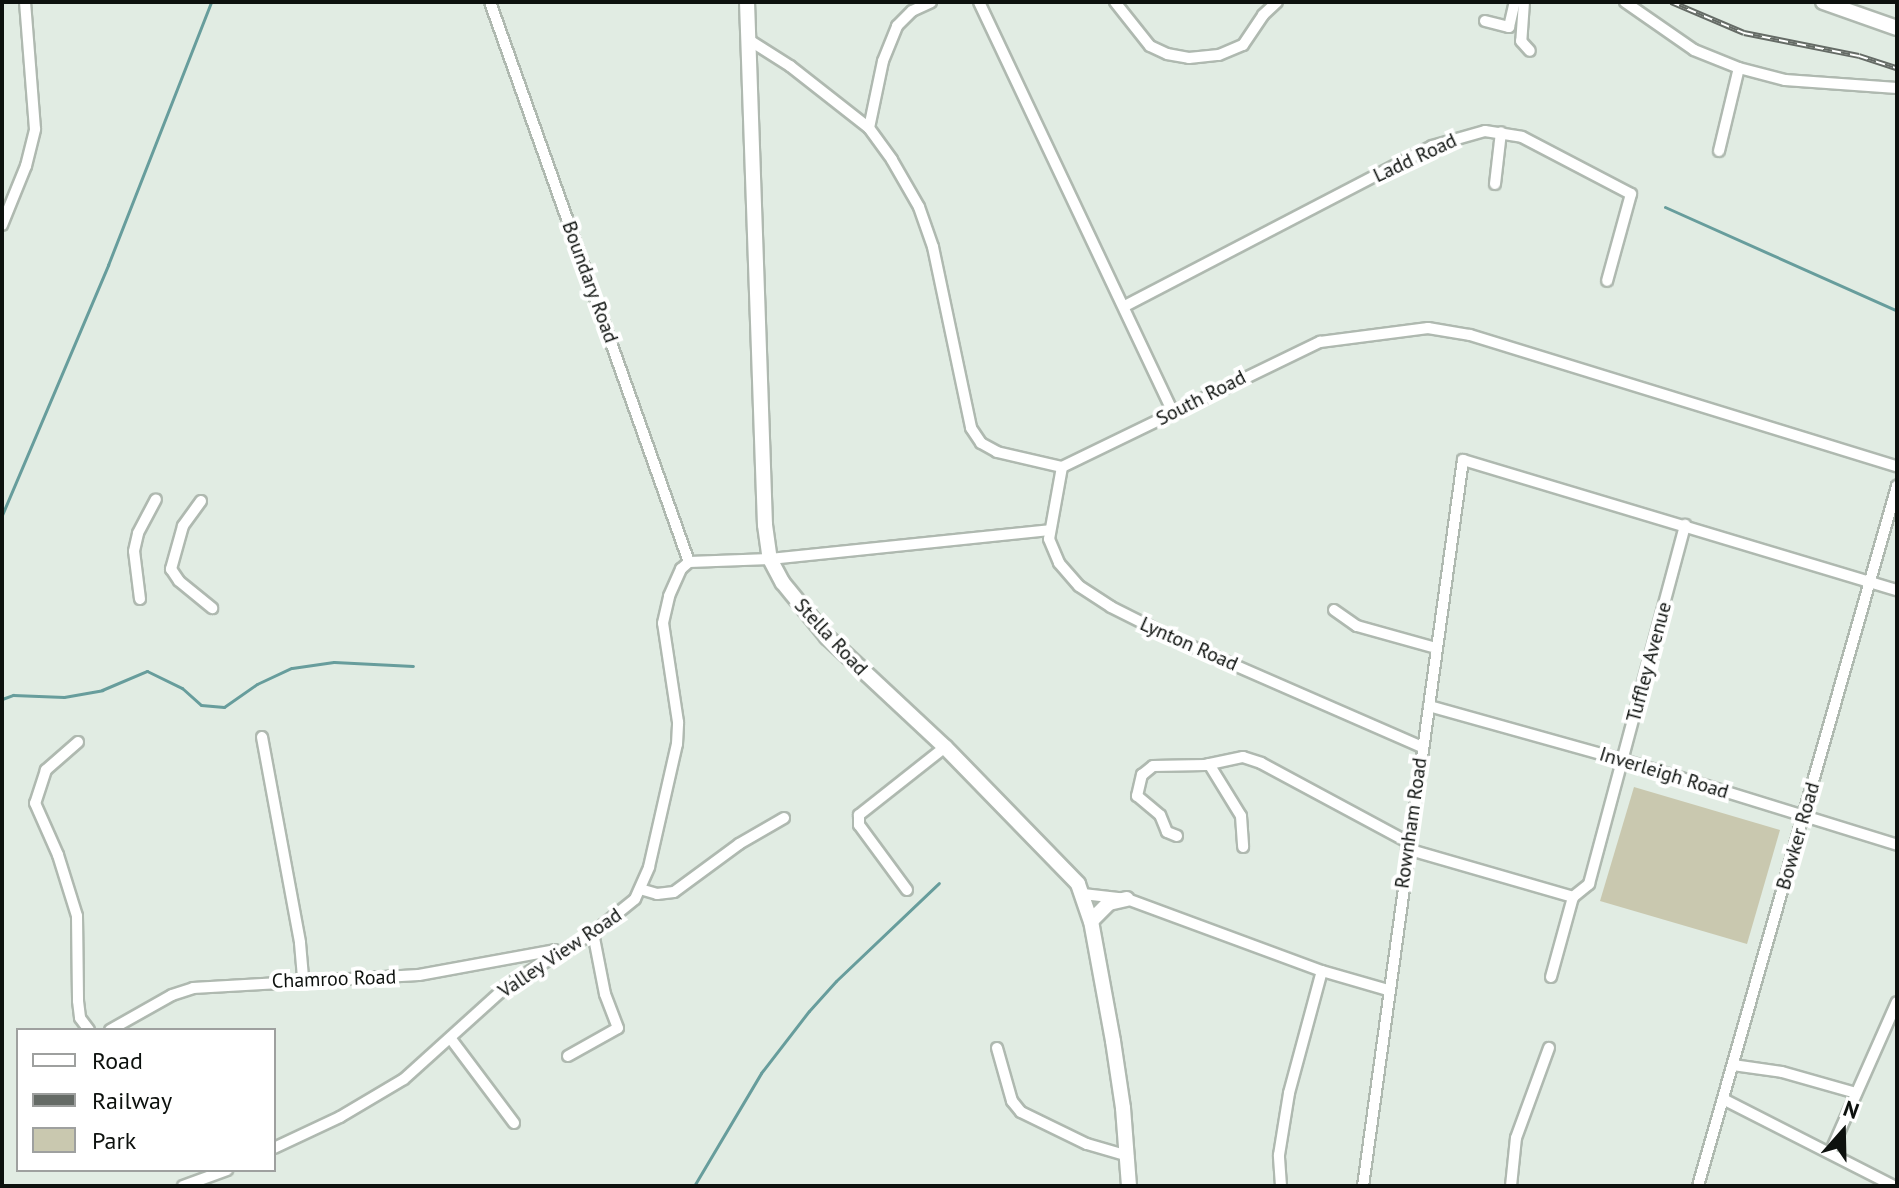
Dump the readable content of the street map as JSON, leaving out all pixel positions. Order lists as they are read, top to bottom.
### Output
{
  "streets": {
    "main road": ["Stella Road"],
    "street": [
      "Ladd Road",
      "Boundary Road",
      "South Road",
      "Lynton Road",
      "Tuffley Avenue",
      "Inverleigh Road",
      "Rownham Road",
      "Bowker Road",
      "Valley View Road",
      "Chamroo Road"
    ]
  },
  "crossings": [
    ["Boundary Road", "Valley View Road"],
    ["South Road", "Lynton Road"],
    ["Lynton Road", "Rownham Road"],
    ["Tuffley Avenue", "Inverleigh Road"],
    ["Tuffley Avenue", "Rownham Road"],
    ["Inverleigh Road", "Rownham Road"],
    ["Inverleigh Road", "Bowker Road"],
    ["Valley View Road", "Chamroo Road"]
  ],
  "legend": ["Road", "Railway", "Park"],
  "north": "top"
}
